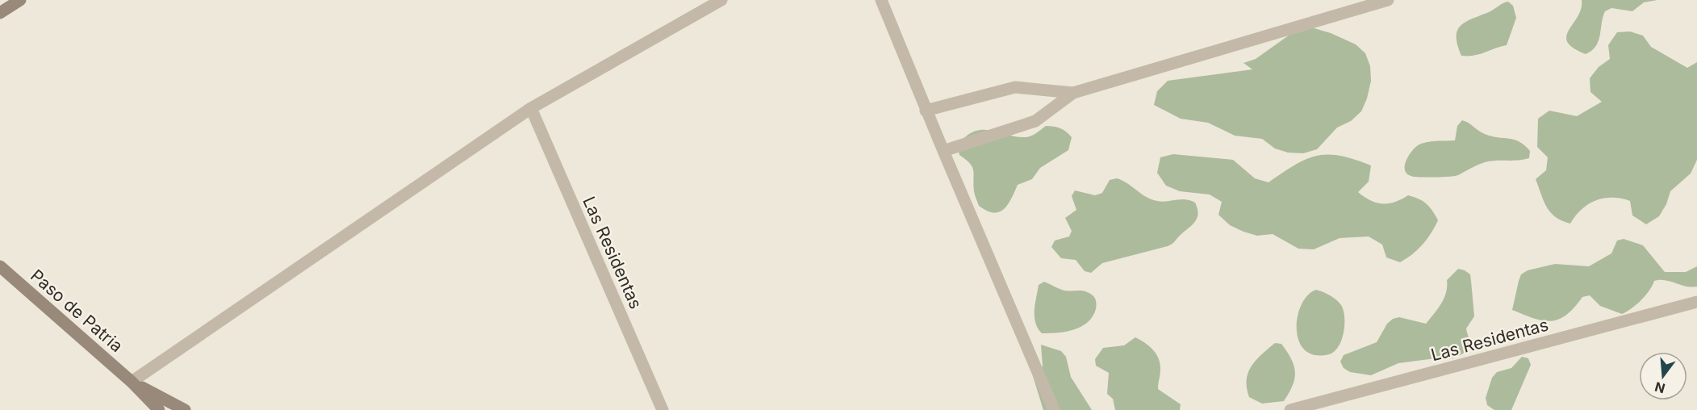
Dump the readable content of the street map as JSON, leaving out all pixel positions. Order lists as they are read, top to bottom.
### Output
{
  "streets": {
    "street": ["Las Residentas", "Paso de Patria"]
  },
  "north": "bottom"
}
